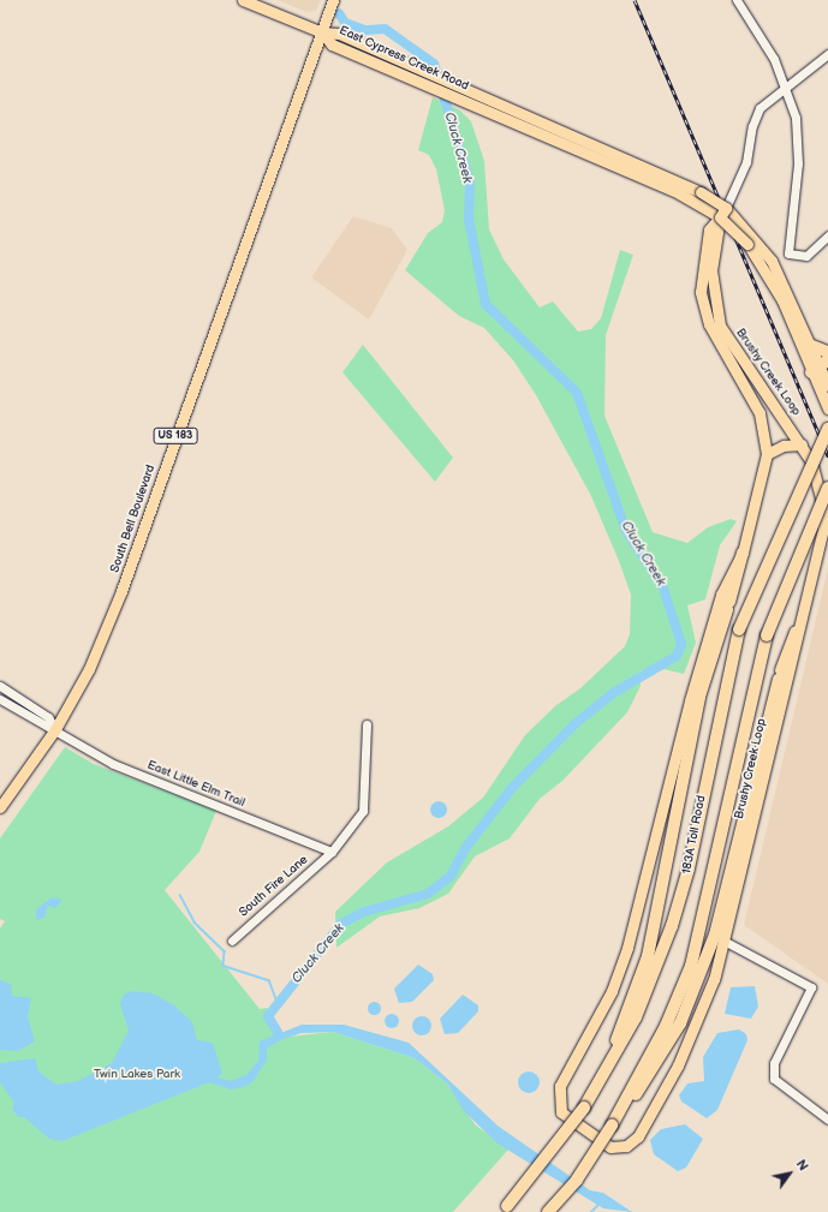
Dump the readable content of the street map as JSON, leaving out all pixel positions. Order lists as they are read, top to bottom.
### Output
{
  "streets": {
    "highway": ["183A Toll Road"],
    "main road": [
      "East Cypress Creek Road",
      "Brushy Creek Loop",
      "US 183",
      "South Bell Boulevard"
    ],
    "street": ["East Little Elm Trail", "South Fire Lane"]
  },
  "crossings": [
    ["East Cypress Creek Road", "Brushy Creek Loop"],
    ["East Cypress Creek Road", "US 183"],
    ["East Cypress Creek Road", "South Bell Boulevard"],
    ["US 183", "South Bell Boulevard"],
    ["South Bell Boulevard", "East Little Elm Trail"],
    ["East Little Elm Trail", "South Fire Lane"]
  ],
  "water": ["Cluck Creek"],
  "parks": ["Twin Lakes Park"],
  "north": "top right"
}
